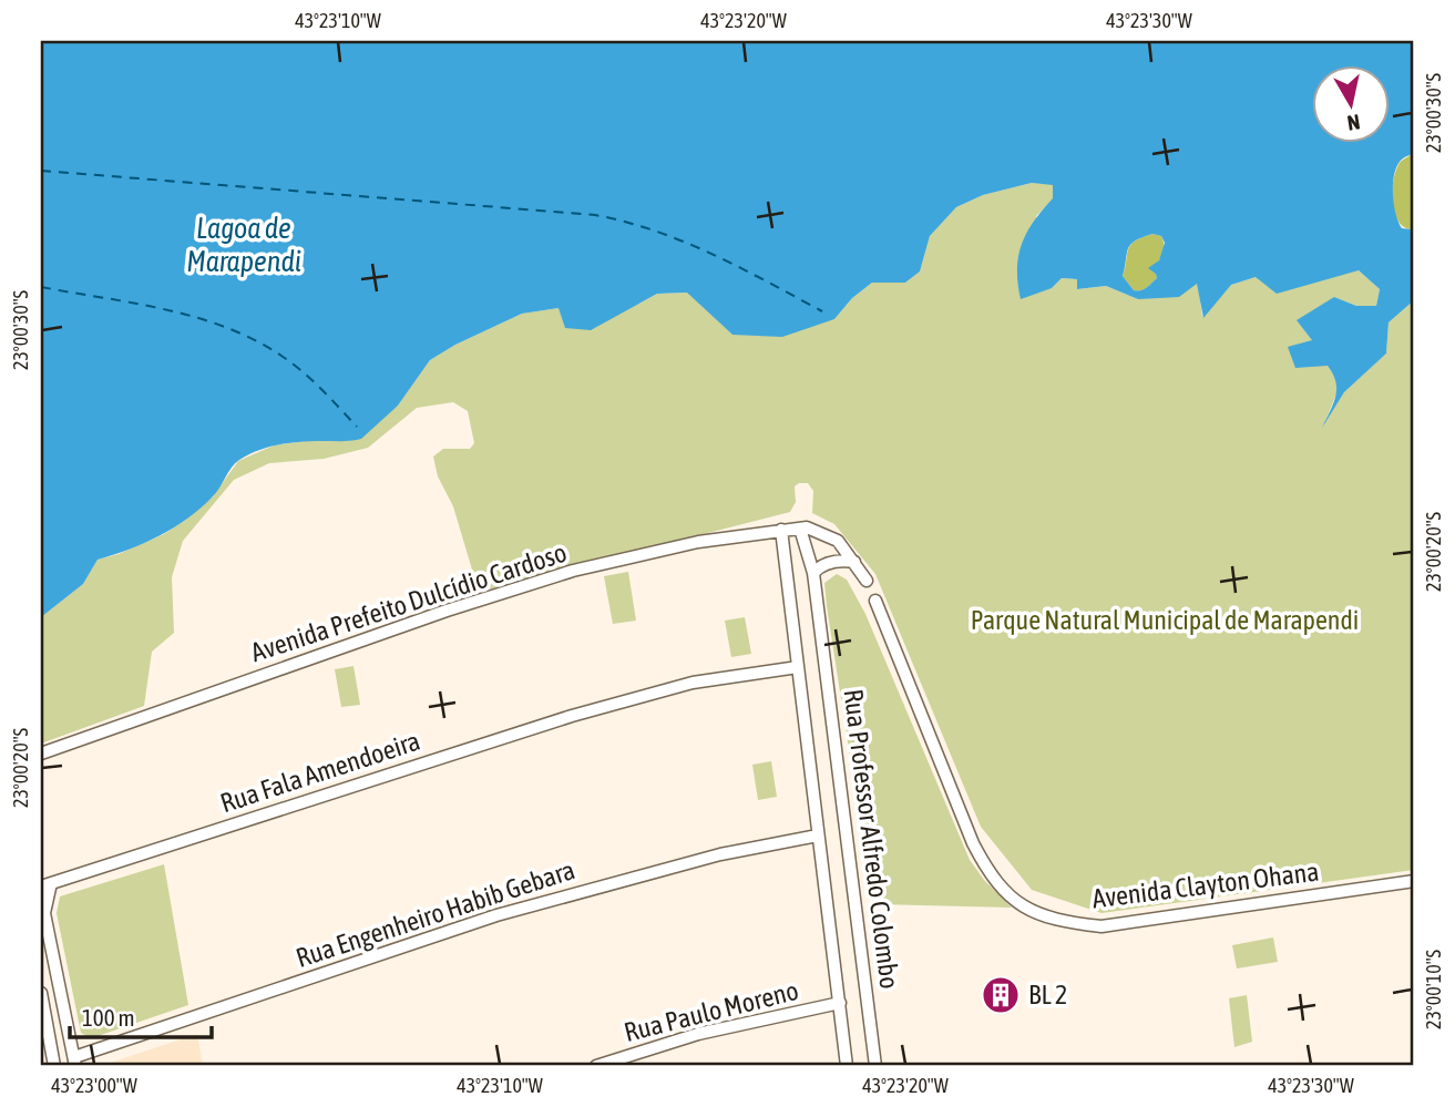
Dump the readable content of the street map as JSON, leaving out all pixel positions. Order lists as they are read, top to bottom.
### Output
{
  "streets": {
    "street": [
      "Avenida Prefeito Dulcídio Cardoso",
      "Rua Fala Amendoeira",
      "Rua Professor Alfredo Colombo",
      "Avenida Clayton Ohana",
      "Rua Engenheiro Habib Gebara",
      "Rua Paulo Moreno"
    ]
  },
  "crossings": [
    ["Avenida Prefeito Dulcídio Cardoso", "Rua Professor Alfredo Colombo"],
    ["Rua Fala Amendoeira", "Rua Professor Alfredo Colombo"],
    ["Rua Professor Alfredo Colombo", "Rua Engenheiro Habib Gebara"],
    ["Rua Professor Alfredo Colombo", "Rua Paulo Moreno"]
  ],
  "water": ["Lagoa de Marapendi"],
  "parks": ["Parque Natural Municipal de Marapendi"],
  "places": {
    "building": ["BL 2"]
  },
  "scale_bar": "100 m",
  "north": "bottom",
  "coordinates": [
    "43°23'10\"W",
    "43°23'20\"W",
    "43°23'30\"W",
    "23°00'30\"S",
    "23°00'20\"S",
    "23°00'10\"S",
    "43°23'00\"W"
  ]
}
